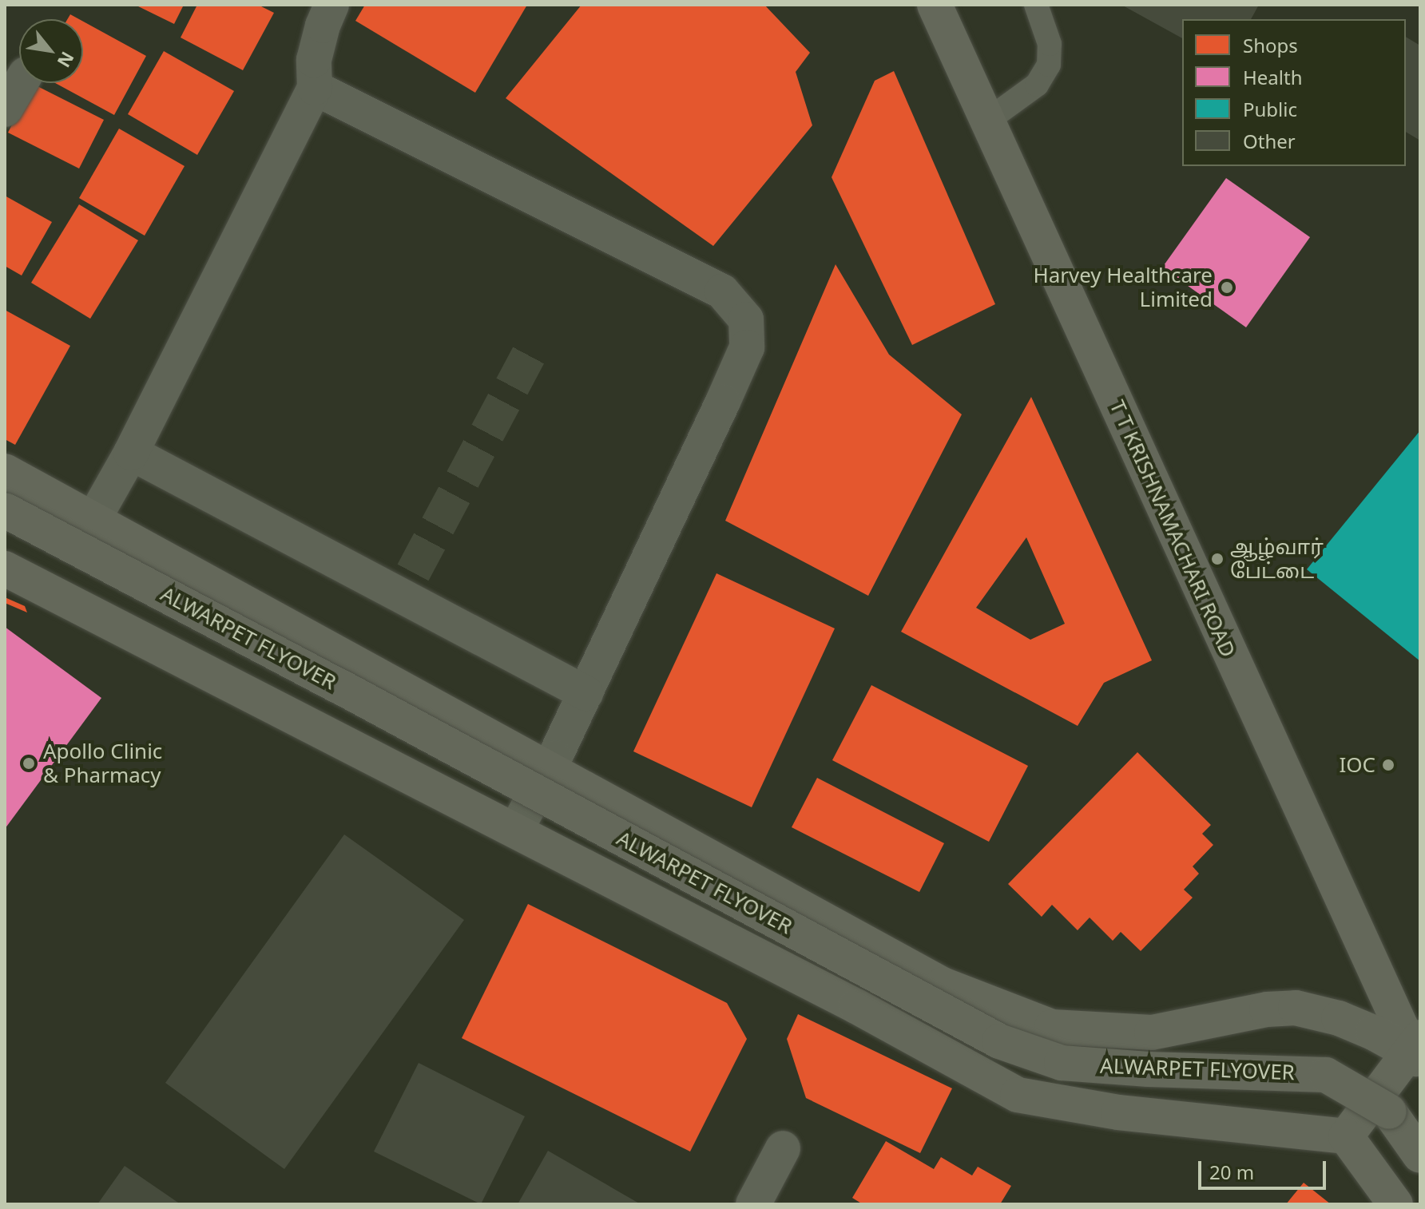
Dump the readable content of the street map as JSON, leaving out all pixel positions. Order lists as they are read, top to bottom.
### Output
{
  "streets": {
    "main road": ["T T KRISHNAMACHARI ROAD", "ALWARPET FLYOVER"]
  },
  "places": [
    "Harvey Healthcare Limited",
    "ஆழ்வார் பேட்டை",
    "Apollo Clinic & Pharmacy",
    "IOC"
  ],
  "legend": [
    "Shops",
    "Health",
    "Public",
    "Other"
  ],
  "scale_bar": "20 m",
  "north": "bottom right"
}
